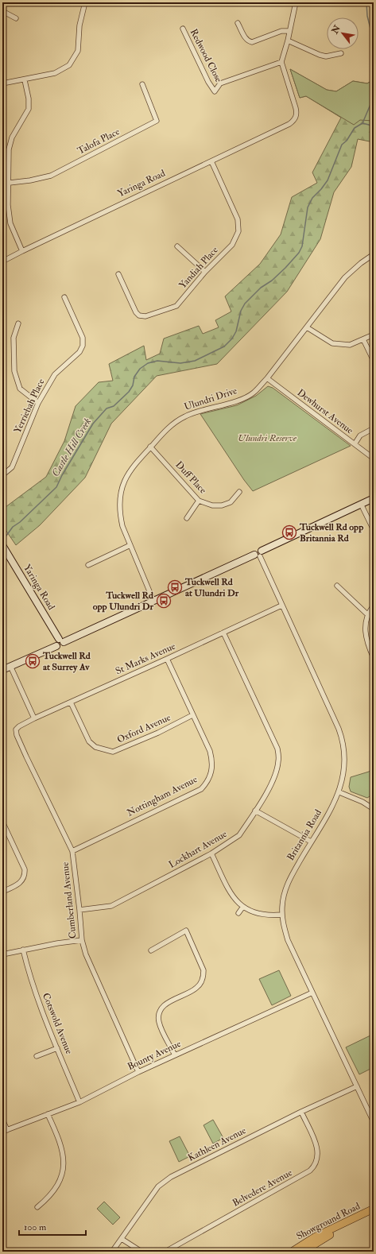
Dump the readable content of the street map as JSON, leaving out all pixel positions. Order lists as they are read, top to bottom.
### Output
{
  "streets": {
    "main road": ["Showground Road"],
    "street": [
      "Redwood Close",
      "Talofa Place",
      "Yaringa Road",
      "Yandiah Place",
      "Ulundri Drive",
      "Yerriebah Place",
      "Dewhurst Avenue",
      "Duff Place",
      "St Marks Avenue",
      "Oxford Avenue",
      "Nottingham Avenue",
      "Britannia Road",
      "Lockhart Avenue",
      "Cumberland Avenue",
      "Cotswold Avenue",
      "Bounty Avenue",
      "Kathleen Avenue",
      "Belvedere Avenue"
    ]
  },
  "crossings": [
    ["Redwood Close", "Yaringa Road"],
    ["Yaringa Road", "Yandiah Place"],
    ["Ulundri Drive", "Dewhurst Avenue"],
    ["Ulundri Drive", "Duff Place"],
    ["St Marks Avenue", "Oxford Avenue"],
    ["St Marks Avenue", "Nottingham Avenue"],
    ["St Marks Avenue", "Britannia Road"],
    ["St Marks Avenue", "Lockhart Avenue"],
    ["St Marks Avenue", "Cumberland Avenue"],
    ["Oxford Avenue", "Nottingham Avenue"],
    ["Nottingham Avenue", "Cumberland Avenue"],
    ["Britannia Road", "Bounty Avenue"],
    ["Britannia Road", "Kathleen Avenue"],
    ["Lockhart Avenue", "Cumberland Avenue"],
    ["Cumberland Avenue", "Bounty Avenue"],
    ["Cotswold Avenue", "Bounty Avenue"],
    ["Kathleen Avenue", "Belvedere Avenue"]
  ],
  "water": ["Castle Hill Creek"],
  "parks": ["Ulundri Reserve"],
  "places": {
    "bus stop": [
      "Tuckwell Rd opp Britannia Rd",
      "Tuckwell Rd at Ulundri Dr",
      "Tuckwell Rd opp Ulundri Dr",
      "Tuckwell Rd at Surrey Av"
    ]
  },
  "scale_bar": "100 m",
  "north": "top left"
}
